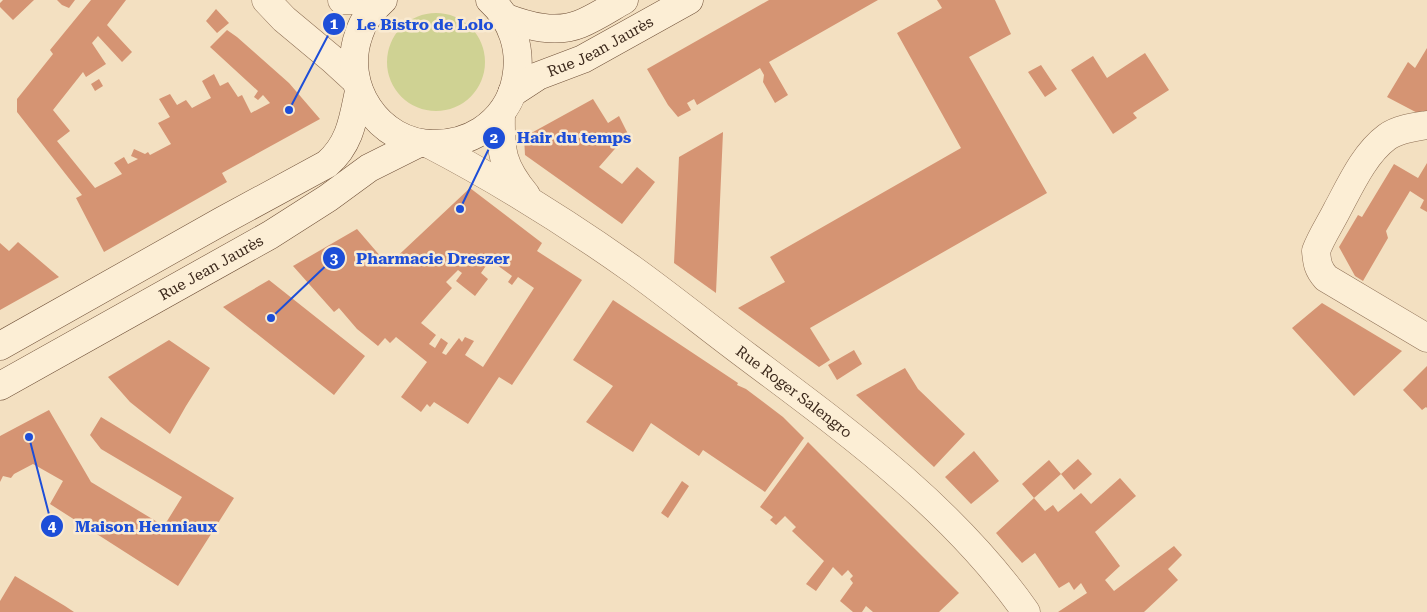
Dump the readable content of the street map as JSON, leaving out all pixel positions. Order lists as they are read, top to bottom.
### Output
{
  "streets": {
    "main road": ["Rue Jean Jaurès", "Rue Roger Salengro"]
  },
  "crossings": [
    ["Rue Jean Jaurès", "Rue Roger Salengro"]
  ],
  "places": [
    "Le Bistro de Lolo",
    "Hair du temps",
    "Pharmacie Dreszer",
    "Maison Henniaux"
  ]
}
